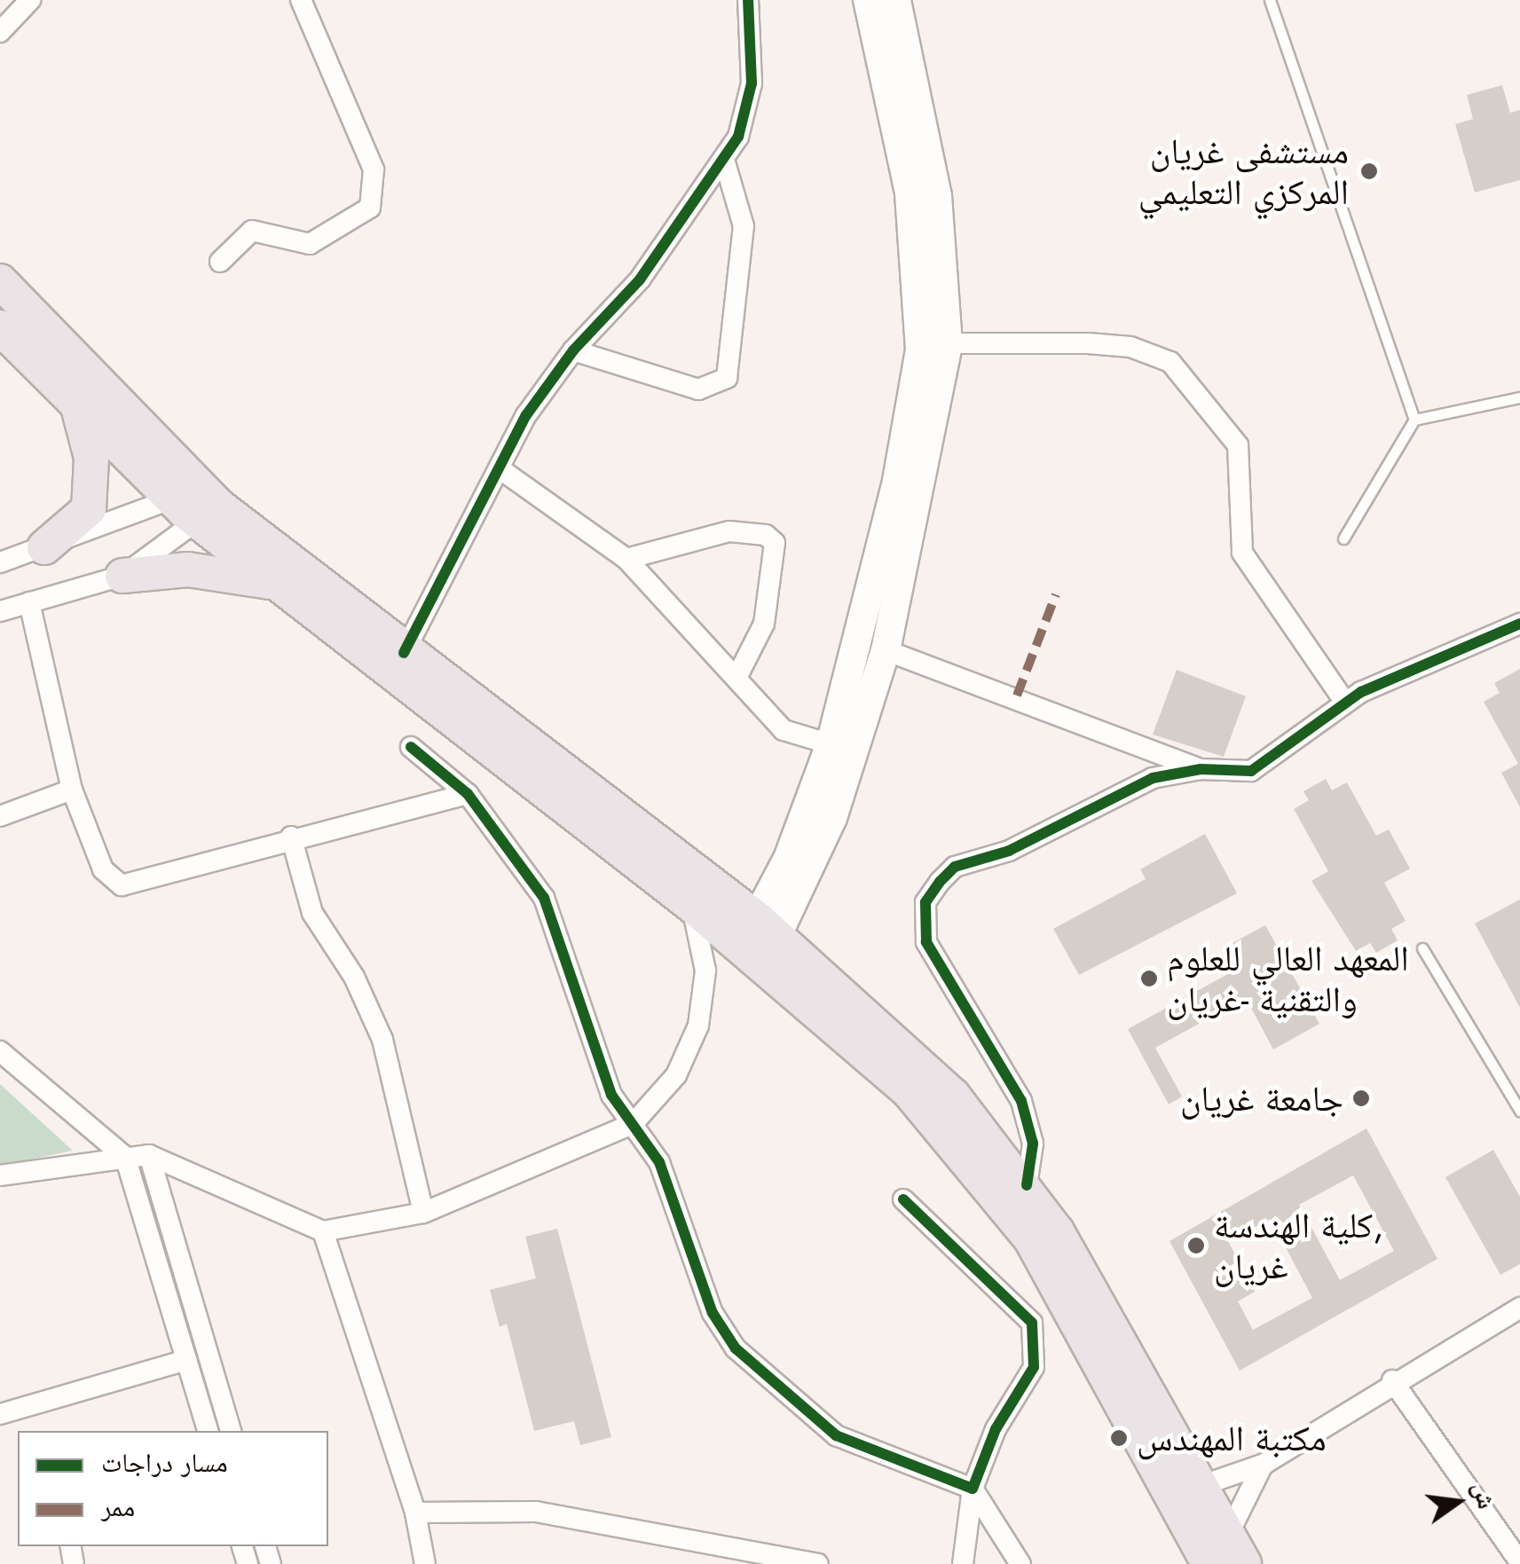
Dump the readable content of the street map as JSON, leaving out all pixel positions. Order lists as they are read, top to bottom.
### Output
{
  "places": [
    "مستشفى غريان المركزي التعليمي",
    "المعهد العالي للعلوم والتقنية -غريان",
    "جامعة غريان",
    "كلية الهندسة, غريان",
    "مكتبة المهندس"
  ],
  "legend": ["مسار دراجات", "ممر"],
  "north": "right"
}
